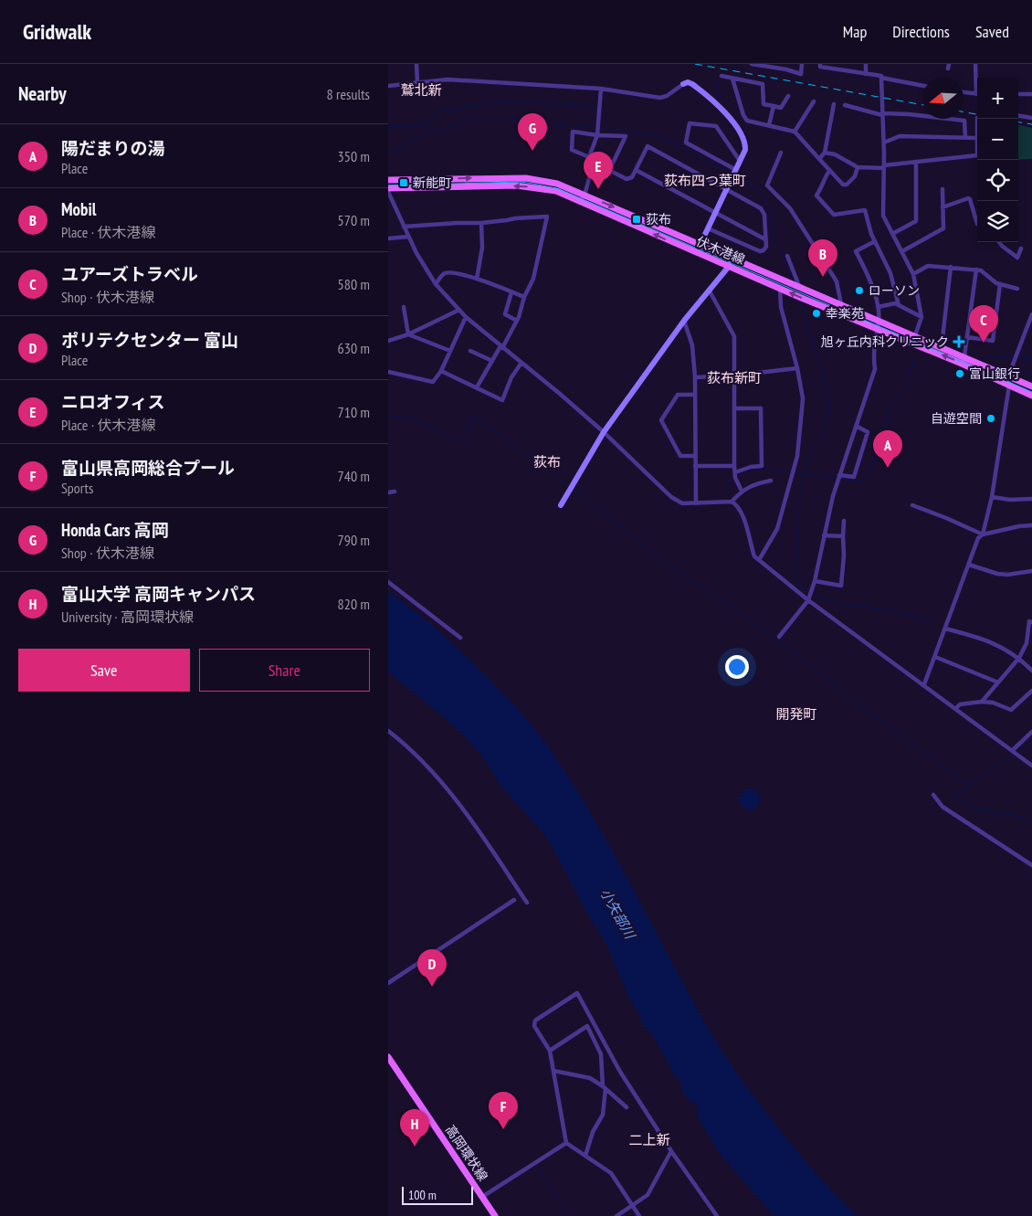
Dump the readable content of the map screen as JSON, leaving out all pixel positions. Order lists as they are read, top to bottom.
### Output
{
  "streets": {
    "main road": ["伏木港線", "高岡環状線"]
  },
  "districts": [
    "鷲北新",
    "荻布四つ葉町",
    "荻布新町",
    "荻布",
    "開発町",
    "二上新"
  ],
  "water": ["小矢部川"],
  "places": {
    "transit": ["新能町", "荻布"],
    "other": [
      "ローソン",
      "幸楽苑",
      "富山銀行",
      "自遊空間"
    ],
    "health": ["旭ヶ丘内科クリニック"]
  },
  "scale_bar": "100 m",
  "north": "left",
  "page": {
    "header": "Gridwalk",
    "nav": ["Map", "Directions", "Saved"],
    "heading": ["Nearby", "8 results"],
    "map_buttons": ["+", "−"],
    "pins": [
      "G",
      "E",
      "B",
      "C",
      "A",
      "D",
      "F",
      "H"
    ],
    "list": [
      {
        "mark": "A",
        "name": "陽だまりの湯",
        "note": "Place",
        "value": "350 m"
      },
      {
        "mark": "B",
        "name": "Mobil",
        "note": "Place · 伏木港線",
        "value": "570 m"
      },
      {
        "mark": "C",
        "name": "ユアーズトラベル",
        "note": "Shop · 伏木港線",
        "value": "580 m"
      },
      {
        "mark": "D",
        "name": "ポリテクセンター 富山",
        "note": "Place",
        "value": "630 m"
      },
      {
        "mark": "E",
        "name": "ニロオフィス",
        "note": "Place · 伏木港線",
        "value": "710 m"
      },
      {
        "mark": "F",
        "name": "富山県高岡総合プール",
        "note": "Sports",
        "value": "740 m"
      },
      {
        "mark": "G",
        "name": "Honda Cars 高岡",
        "note": "Shop · 伏木港線",
        "value": "790 m"
      },
      {
        "mark": "H",
        "name": "富山大学 高岡キャンパス",
        "note": "University · 高岡環状線",
        "value": "820 m"
      }
    ],
    "buttons": ["Save", "Share"],
    "scale": "100 m"
  }
}
